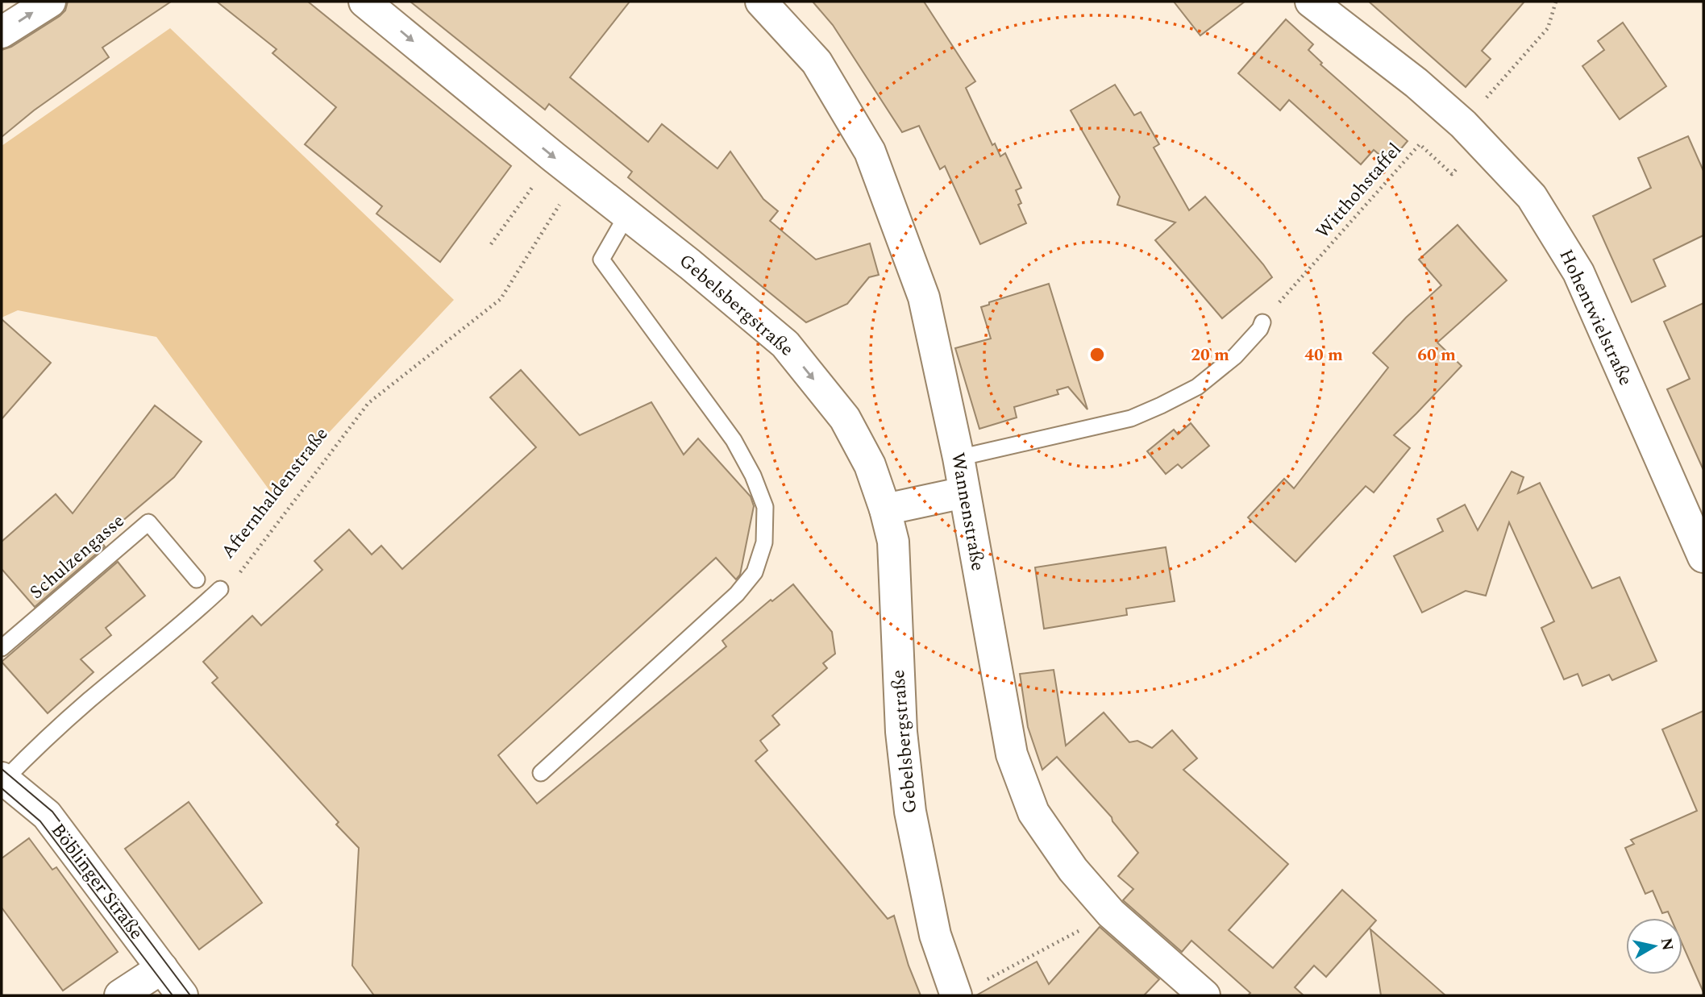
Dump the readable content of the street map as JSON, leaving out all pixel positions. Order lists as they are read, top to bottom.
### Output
{
  "streets": {
    "street": [
      "Gebelsbergstraße",
      "Hohentwielstraße",
      "Wannenstraße",
      "Böblinger Straße"
    ],
    "lane": ["Schulzengasse"],
    "path": ["Witthohstaffel", "Afternhaldenstraße"]
  },
  "crossings": [
    ["Witthohstaffel", "Hohentwielstraße"],
    ["Gebelsbergstraße", "Afternhaldenstraße"]
  ],
  "one_way": ["Gebelsbergstraße"],
  "north": "right",
  "rings": ["20 m", "40 m", "60 m"]
}
